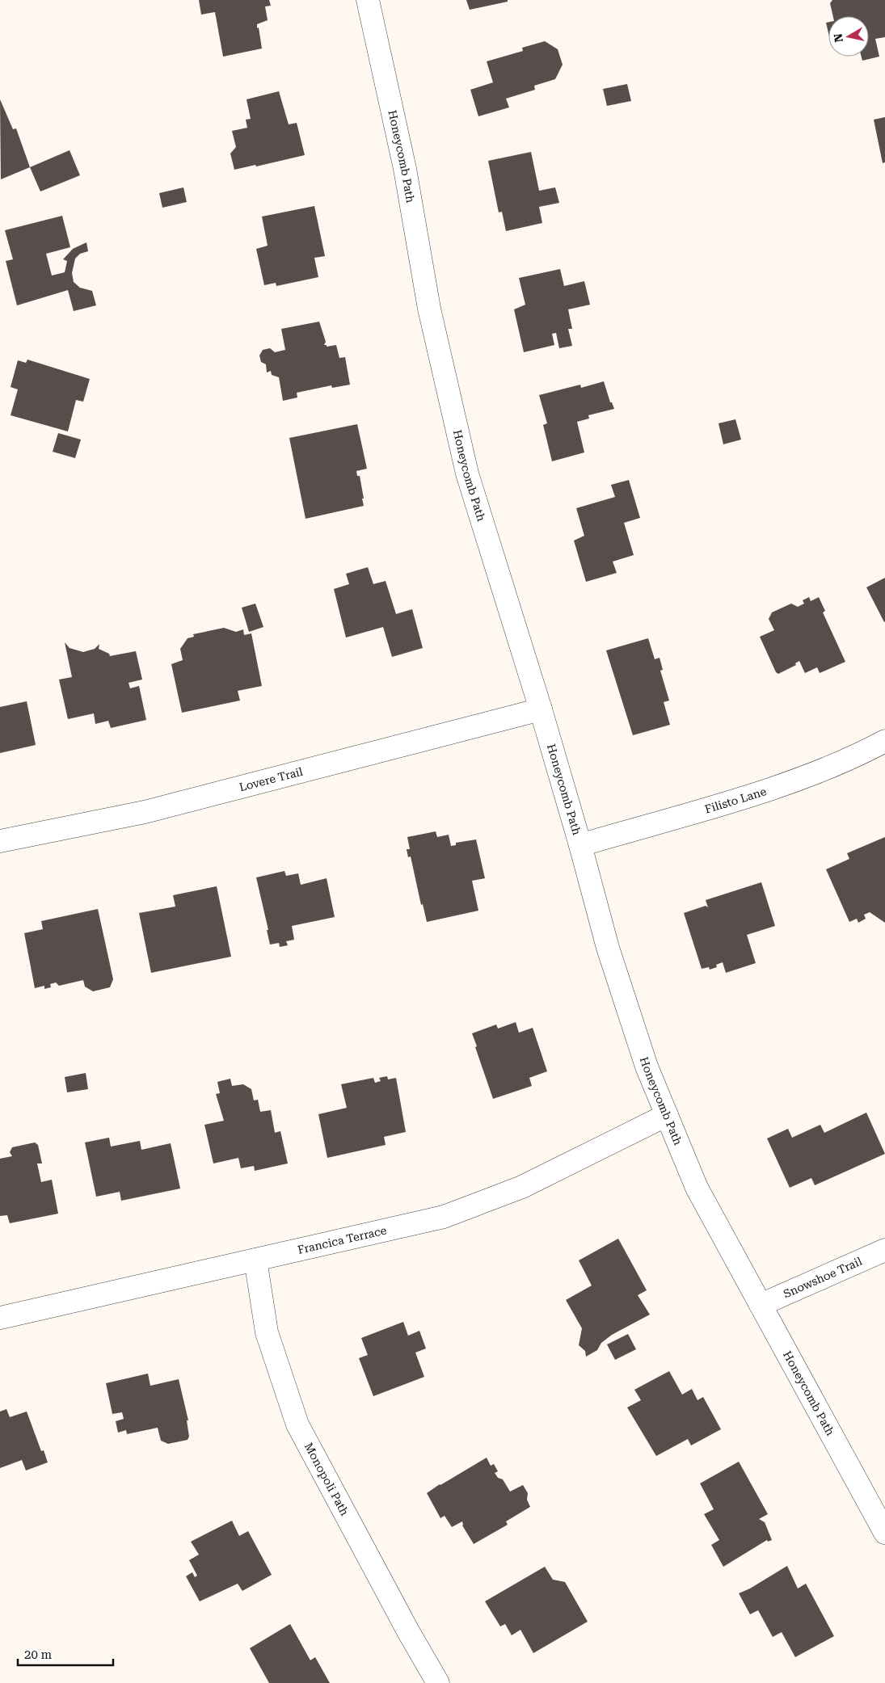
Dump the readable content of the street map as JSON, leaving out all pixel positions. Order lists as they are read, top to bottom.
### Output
{
  "streets": {
    "street": [
      "Honeycomb Path",
      "Lovere Trail",
      "Filisto Lane",
      "Francica Terrace",
      "Snowshoe Trail",
      "Monopoli Path"
    ]
  },
  "crossings": [
    ["Honeycomb Path", "Lovere Trail"],
    ["Honeycomb Path", "Filisto Lane"],
    ["Honeycomb Path", "Francica Terrace"],
    ["Honeycomb Path", "Snowshoe Trail"],
    ["Francica Terrace", "Monopoli Path"]
  ],
  "scale_bar": "20 m",
  "north": "left"
}
